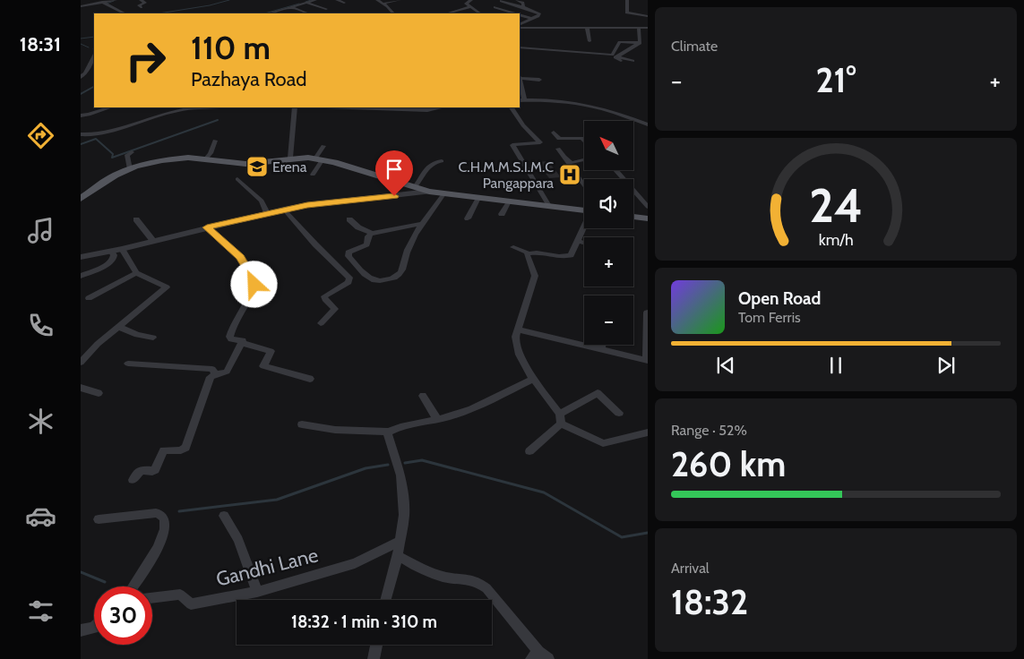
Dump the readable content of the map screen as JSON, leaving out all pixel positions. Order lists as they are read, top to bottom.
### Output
{
  "streets": {
    "street": ["Gandhi Lane"]
  },
  "places": {
    "school or university": ["Erena"],
    "hospital": ["C.H.M.M.S.I.M.C Pangappara"]
  },
  "north": "top left",
  "page": {
    "tabs": "18:31",
    "tile": [
      "Climate",
      ["Range · 52%", "260 km"],
      ["Arrival", "18:32"]
    ],
    "turn": ["110 m", "Pazhaya Road"],
    "heat": ["−", "21°", "+"],
    "map_buttons": ["+", "−"],
    "song": ["Open Road", "Tom Ferris"],
    "limit": "30",
    "trip": "18:32 · 1 min · 310 m",
    "gauge": ["24", "km/h"]
  }
}
